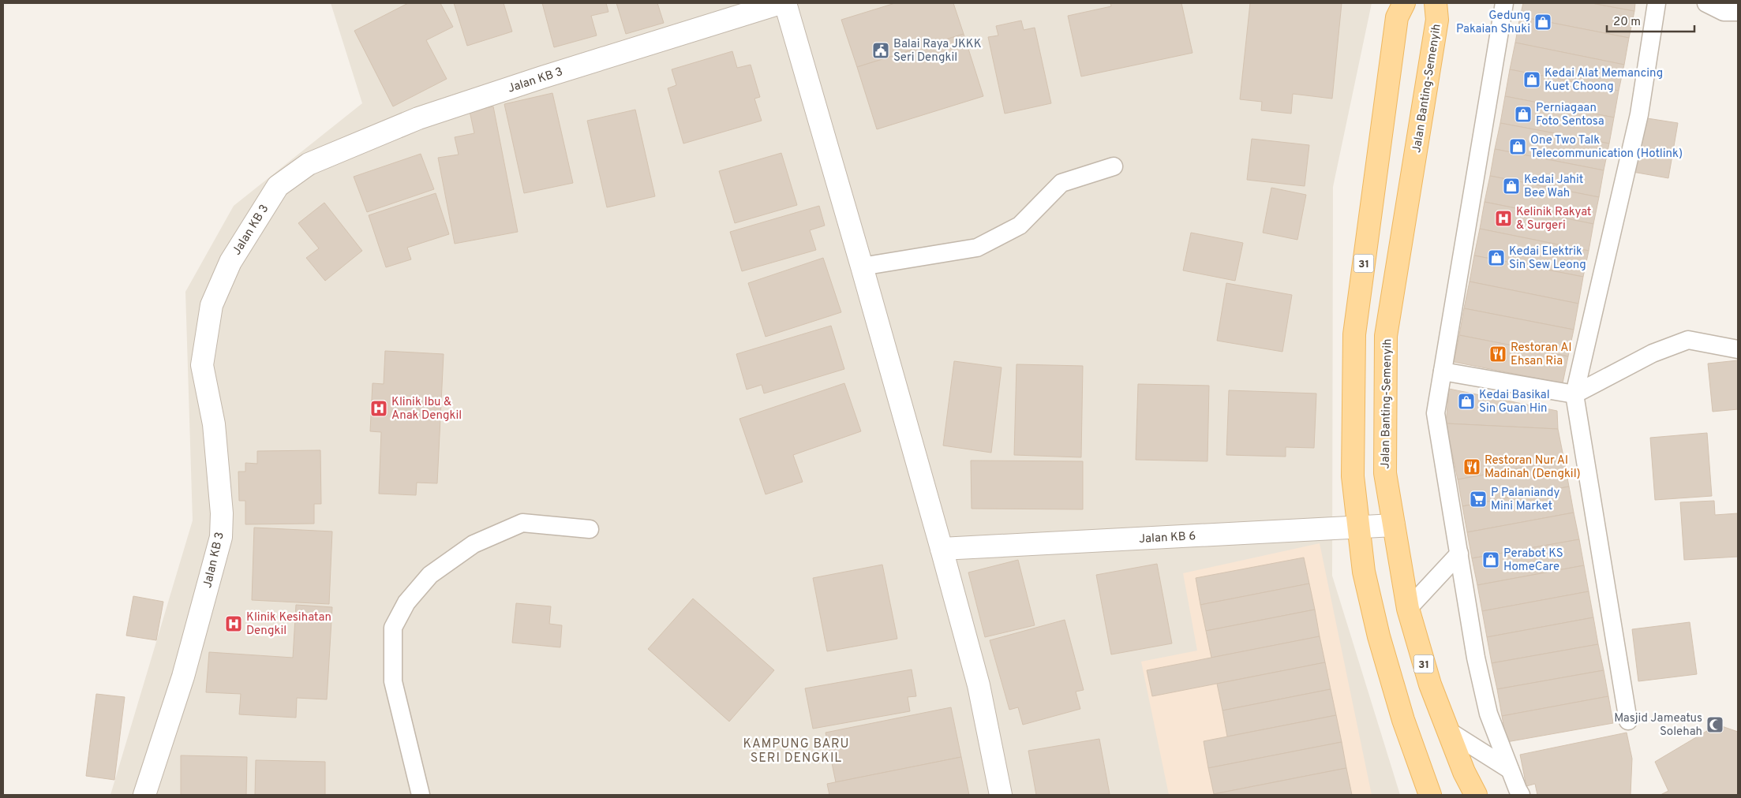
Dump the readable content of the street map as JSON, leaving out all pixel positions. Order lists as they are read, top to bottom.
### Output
{
  "streets": {
    "main road": ["Jalan Banting-Semenyih", "31"],
    "street": ["Jalan KB 3", "Jalan KB 6"]
  },
  "crossings": [
    ["Jalan Banting-Semenyih", "Jalan KB 6"],
    ["31", "Jalan KB 6"]
  ],
  "districts": ["KAMPUNG BARU SERI DENGKIL"],
  "places": {
    "shop": [
      "Gedung Pakaian Shuki",
      "Kedai Alat Memancing Kuet Choong",
      "Perniagaan Foto Sentosa",
      "One Two Talk Telecommunication (Hotlink)",
      "Kedai Jahit Bee Wah",
      "Kedai Elektrik Sin Sew Leong",
      "Kedai Basikal Sin Guan Hin",
      "Perabot KS HomeCare"
    ],
    "public building": ["Balai Raya JKKK Seri Dengkil"],
    "hospital": ["Kelinik Rakyat & Surgeri", "Klinik Ibu & Anak Dengkil", "Klinik Kesihatan Dengkil"],
    "restaurant": ["Restoran Al Ehsan Ria", "Restoran Nur Al Madinah (Dengkil)"],
    "supermarket": ["P Palaniandy Mini Market"],
    "mosque": ["Masjid Jameatus Solehah"]
  },
  "scale_bar": "20 m"
}
